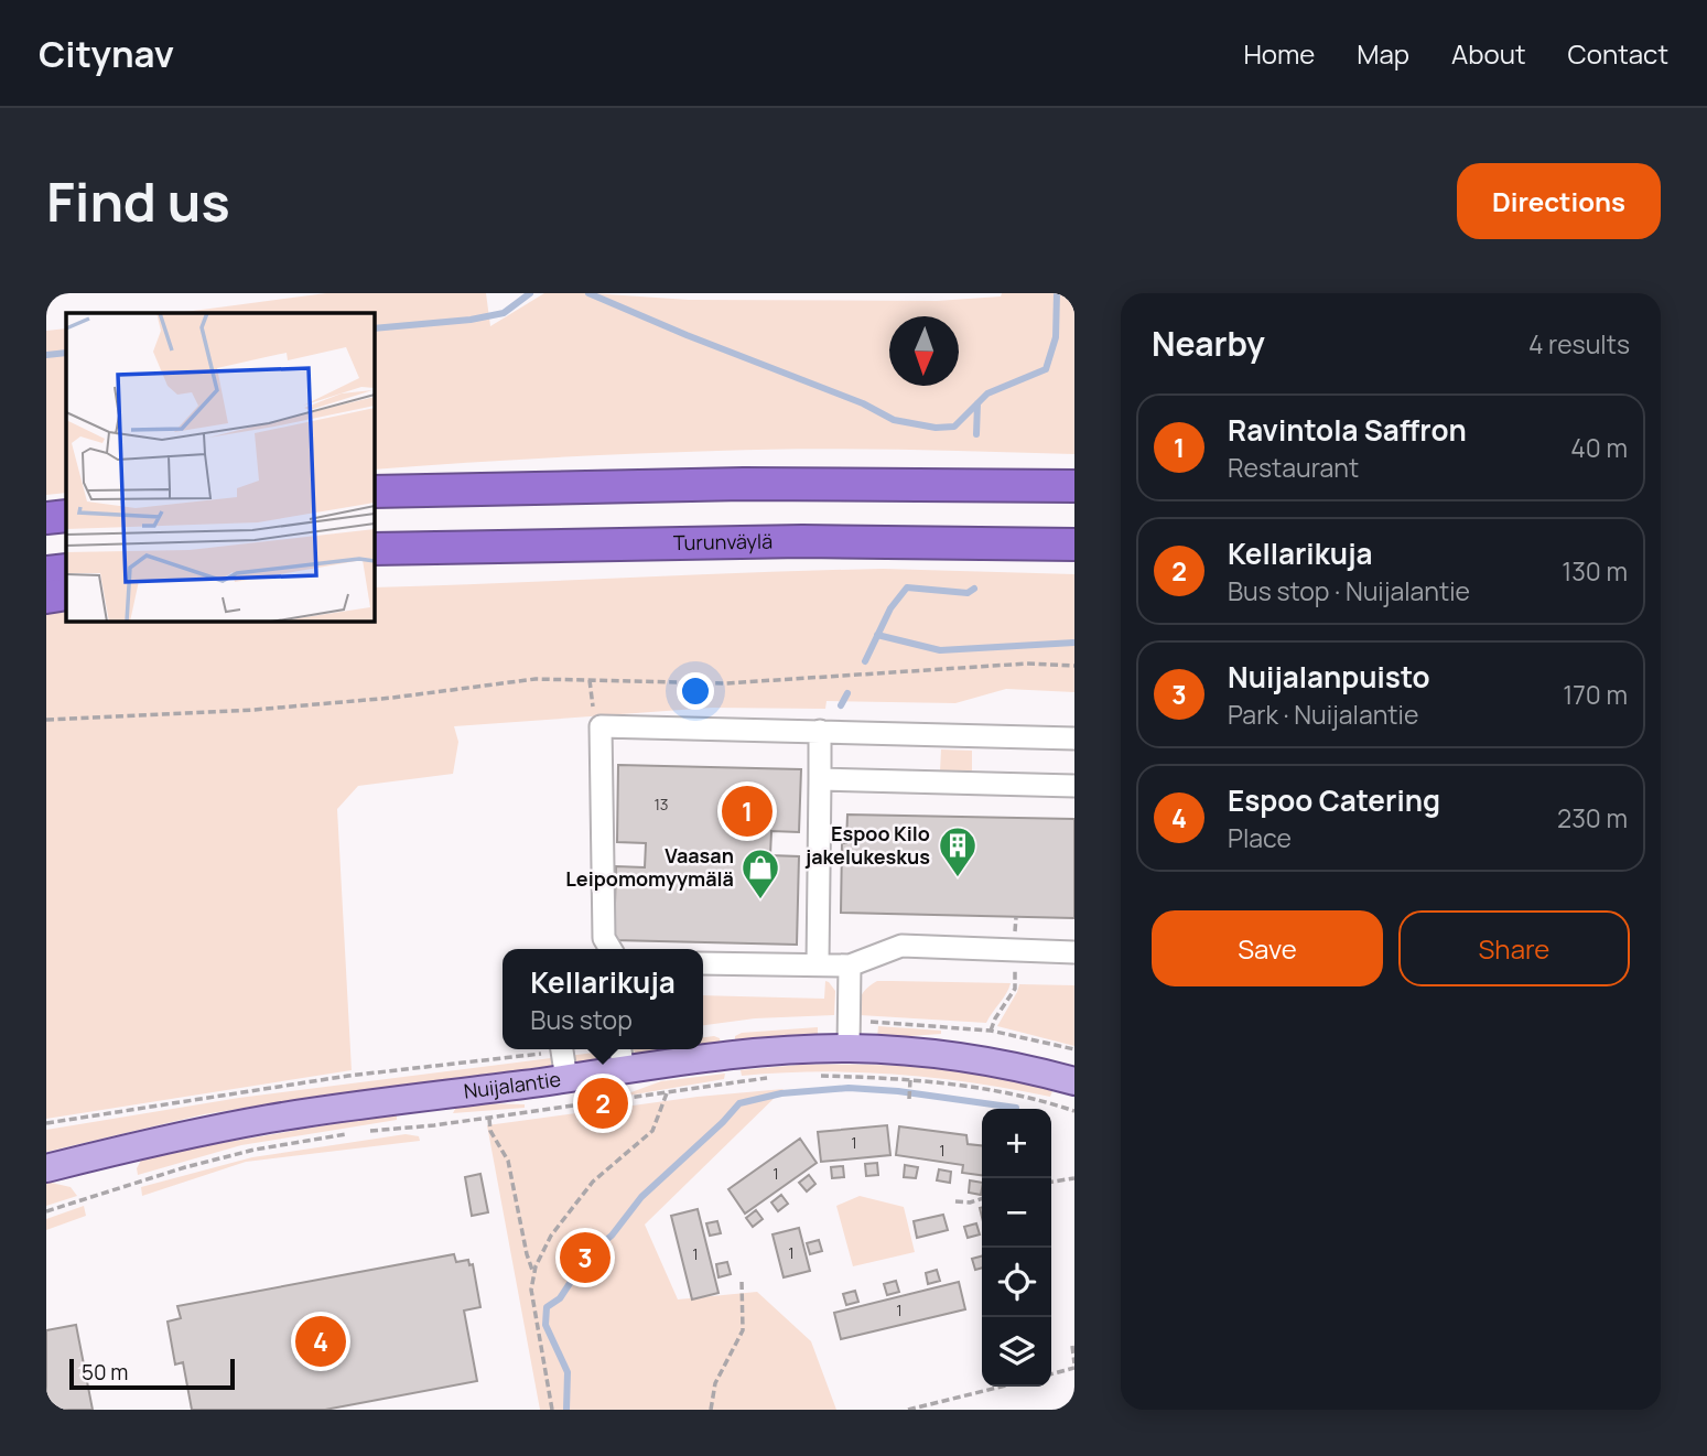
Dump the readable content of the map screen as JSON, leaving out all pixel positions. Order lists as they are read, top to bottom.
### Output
{
  "streets": {
    "highway": ["Turunväylä"],
    "main road": ["Nuijalantie"]
  },
  "places": {
    "building": ["Espoo Kilo jakelukeskus"],
    "shop": ["Vaasan Leipomomyymälä"]
  },
  "house_numbers": [
    "13",
    "1",
    "1",
    "1",
    "1",
    "1",
    "1"
  ],
  "scale_bar": "50 m",
  "north": "bottom",
  "page": {
    "header": "Citynav",
    "nav": [
      "Home",
      "Map",
      "About",
      "Contact"
    ],
    "buttons": [
      "Directions",
      ["Save", "Share"]
    ],
    "title": "Find us",
    "heading": ["Nearby", "4 results"],
    "list": [
      {
        "mark": "1",
        "name": "Ravintola Saffron",
        "note": "Restaurant",
        "value": "40 m"
      },
      {
        "mark": "2",
        "name": "Kellarikuja",
        "note": "Bus stop · Nuijalantie",
        "value": "130 m"
      },
      {
        "mark": "3",
        "name": "Nuijalanpuisto",
        "note": "Park · Nuijalantie",
        "value": "170 m"
      },
      {
        "mark": "4",
        "name": "Espoo Catering",
        "note": "Place",
        "value": "230 m"
      }
    ],
    "pins": [
      "1",
      "2",
      "3",
      "4"
    ],
    "popup": ["Kellarikuja", "Bus stop"],
    "map_buttons": ["+", "−"],
    "scale": "50 m"
  }
}
